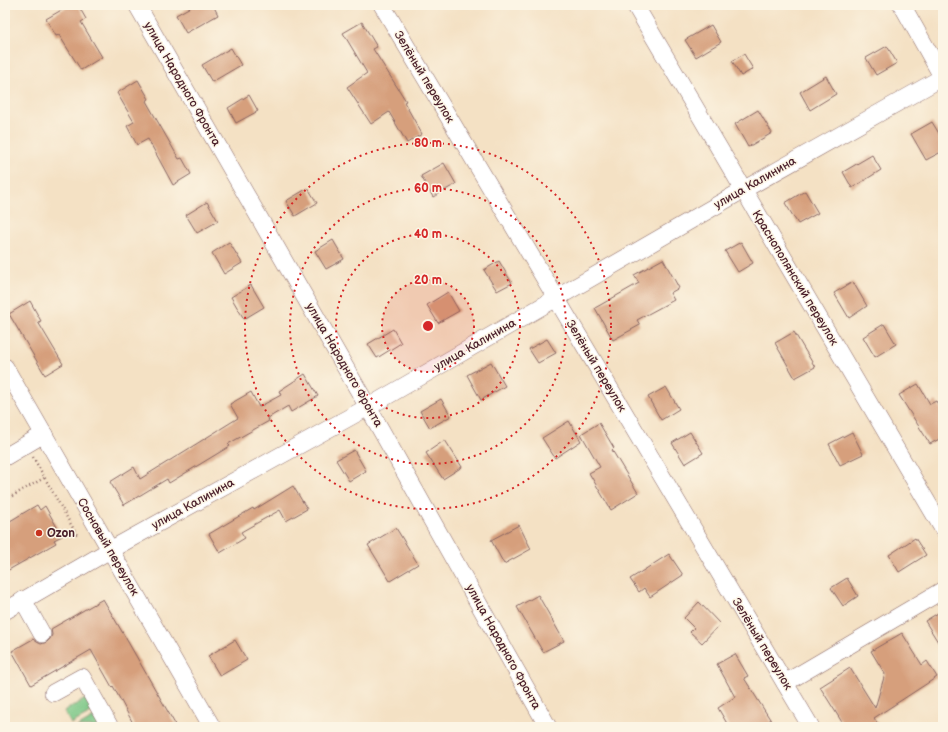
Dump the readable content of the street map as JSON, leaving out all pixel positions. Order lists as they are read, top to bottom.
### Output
{
  "streets": {
    "street": [
      "Зелёный переулок",
      "улица Народного Фронта",
      "улица Калинина",
      "Краснополянский переулок",
      "Сосновый переулок"
    ]
  },
  "crossings": [
    ["Зелёный переулок", "улица Калинина"],
    ["улица Народного Фронта", "улица Калинина"],
    ["улица Калинина", "Краснополянский переулок"],
    ["улица Калинина", "Сосновый переулок"]
  ],
  "places": ["Ozon"],
  "rings": [
    "80 m",
    "60 m",
    "40 m",
    "20 m"
  ]
}
